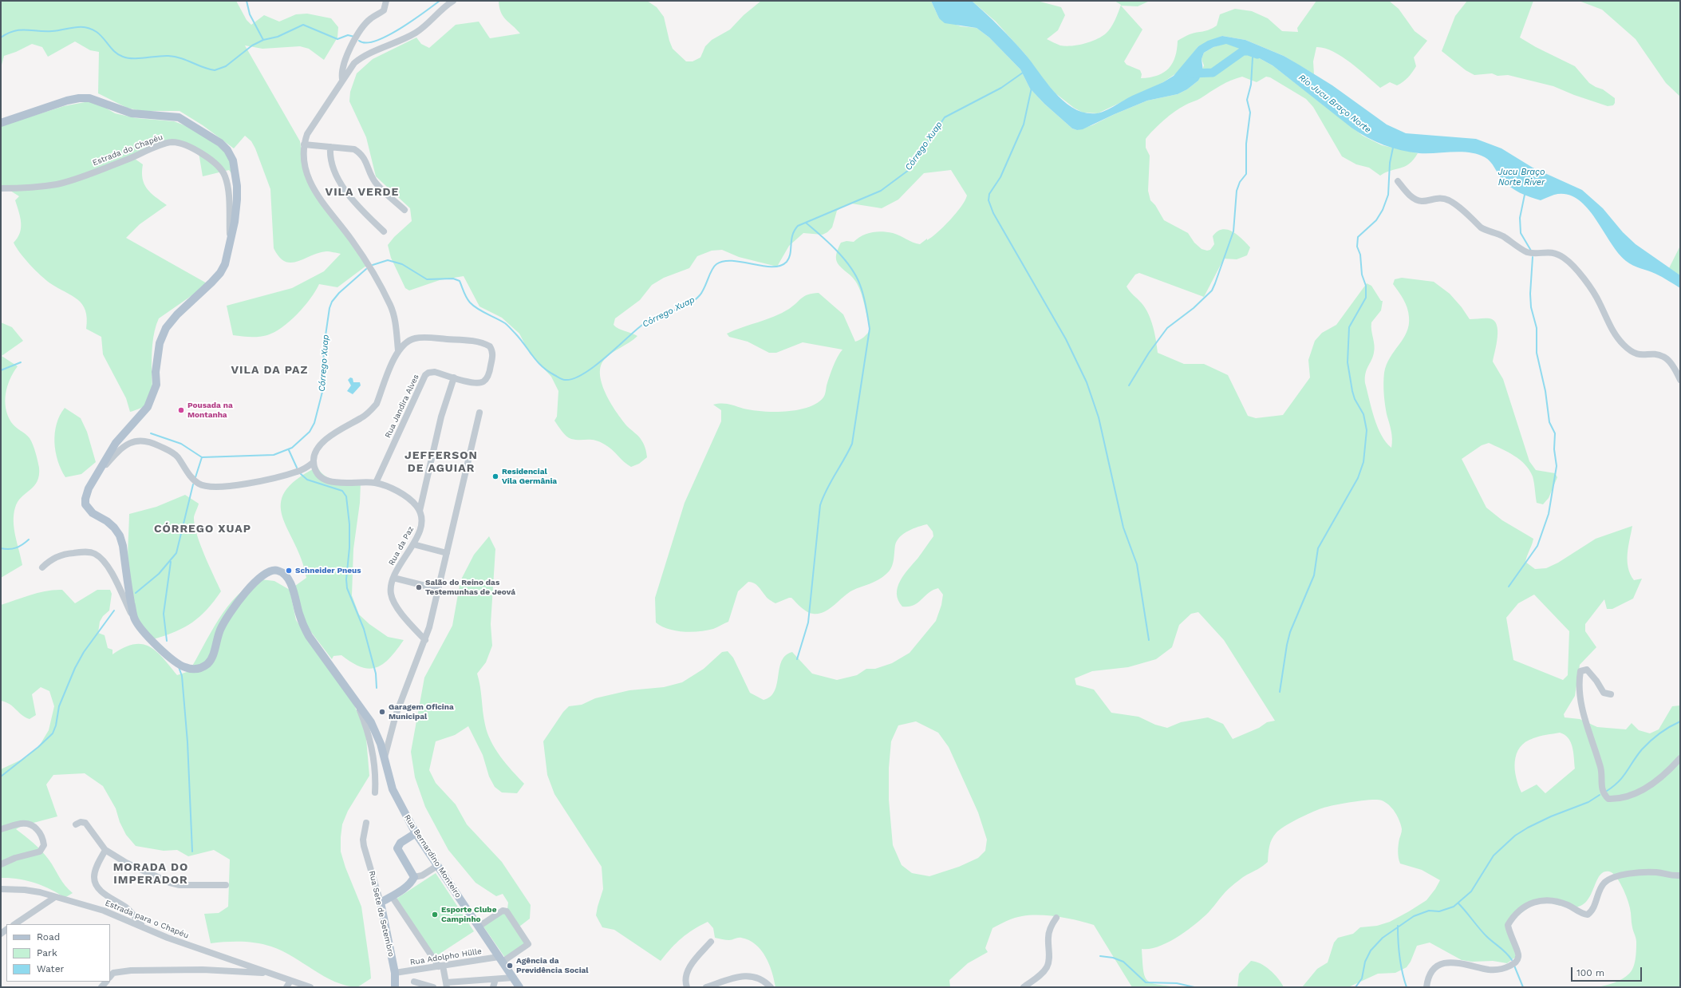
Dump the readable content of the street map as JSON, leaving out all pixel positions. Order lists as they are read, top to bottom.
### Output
{
  "streets": {
    "main road": ["Rua Bernardino Monteiro", "Rua Sete de Setembro"],
    "street": [
      "Estrada do Chapéu",
      "Rua Jandira Alves",
      "Rua da Paz",
      "Estrada para o Chapéu",
      "Rua Adolpho Hülle"
    ]
  },
  "crossings": [
    ["Rua Jandira Alves", "Rua da Paz"],
    ["Rua Bernardino Monteiro", "Rua Adolpho Hülle"],
    ["Rua Sete de Setembro", "Rua Adolpho Hülle"]
  ],
  "districts": [
    "VILA VERDE",
    "VILA DA PAZ",
    "JEFFERSON DE AGUIAR",
    "CÓRREGO XUAP",
    "MORADA DO IMPERADOR"
  ],
  "water": ["Rio Jucu Braço Norte", "Córrego Xuap", "Jucu Braço Norte River"],
  "places": [
    "Pousada na Montanha",
    "Residencial Vila Germânia",
    "Schneider Pneus",
    "Salão do Reino das Testemunhas de Jeová",
    "Garagem Oficina Municipal",
    "Esporte Clube Campinho",
    "Agência da Previdência Social"
  ],
  "legend": ["Road", "Park", "Water"],
  "scale_bar": "100 m"
}
